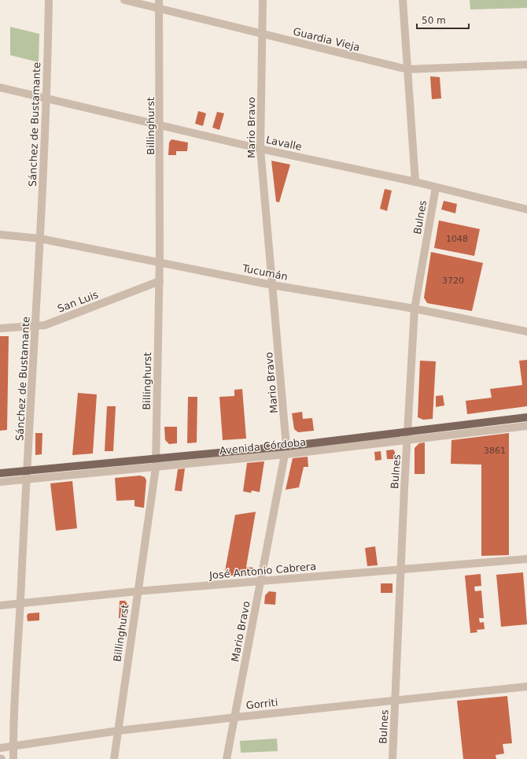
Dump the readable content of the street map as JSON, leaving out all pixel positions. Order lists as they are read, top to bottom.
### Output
{
  "streets": {
    "main road": ["Avenida Córdoba"],
    "street": [
      "Guardia Vieja",
      "Sánchez de Bustamante",
      "Billinghurst",
      "Mario Bravo",
      "Lavalle",
      "Bulnes",
      "Tucumán",
      "San Luis",
      "José Antonio Cabrera",
      "Gorriti"
    ]
  },
  "crossings": [
    ["Guardia Vieja", "Billinghurst"],
    ["Guardia Vieja", "Mario Bravo"],
    ["Sánchez de Bustamante", "Lavalle"],
    ["Sánchez de Bustamante", "Tucumán"],
    ["Sánchez de Bustamante", "San Luis"],
    ["Sánchez de Bustamante", "Avenida Córdoba"],
    ["Sánchez de Bustamante", "José Antonio Cabrera"],
    ["Sánchez de Bustamante", "Gorriti"],
    ["Billinghurst", "Lavalle"],
    ["Billinghurst", "Tucumán"],
    ["Billinghurst", "San Luis"],
    ["Billinghurst", "Avenida Córdoba"],
    ["Billinghurst", "José Antonio Cabrera"],
    ["Billinghurst", "Gorriti"],
    ["Mario Bravo", "Lavalle"],
    ["Mario Bravo", "Tucumán"],
    ["Mario Bravo", "Avenida Córdoba"],
    ["Mario Bravo", "José Antonio Cabrera"],
    ["Mario Bravo", "Gorriti"],
    ["Lavalle", "Bulnes"],
    ["Bulnes", "Tucumán"],
    ["Bulnes", "Avenida Córdoba"],
    ["Bulnes", "José Antonio Cabrera"],
    ["Bulnes", "Gorriti"]
  ],
  "house_numbers": ["1048", "3720", "3861"],
  "scale_bar": "50 m"
}
